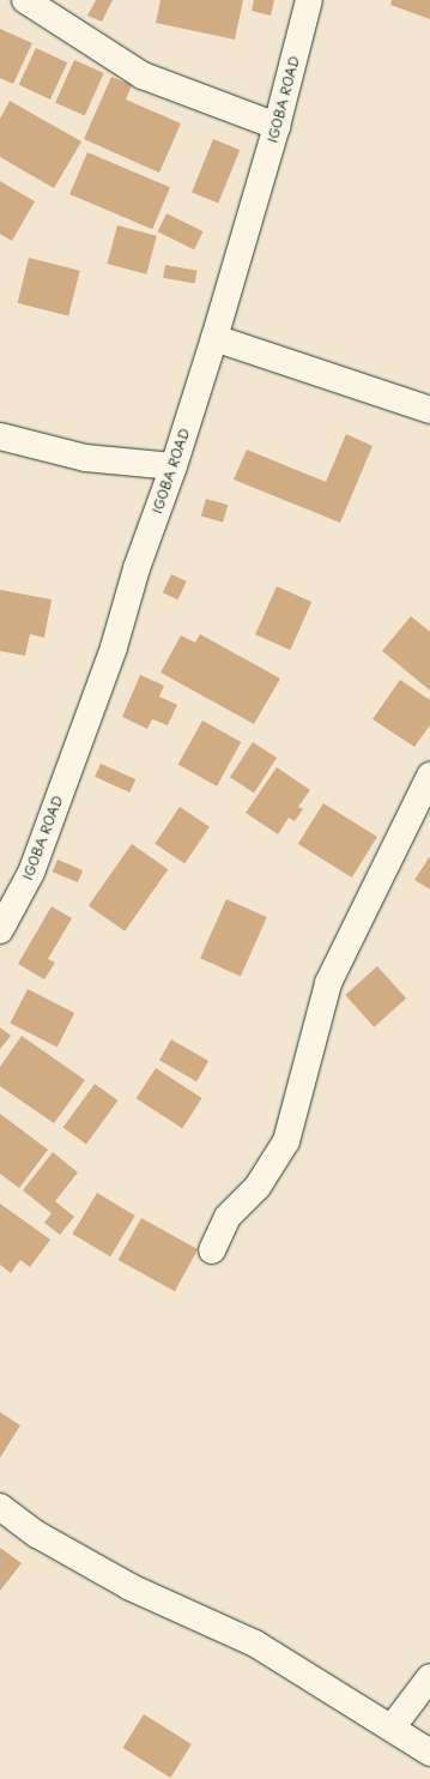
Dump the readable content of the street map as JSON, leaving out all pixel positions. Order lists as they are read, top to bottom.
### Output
{
  "streets": {
    "street": ["IGOBA ROAD"]
  }
}
